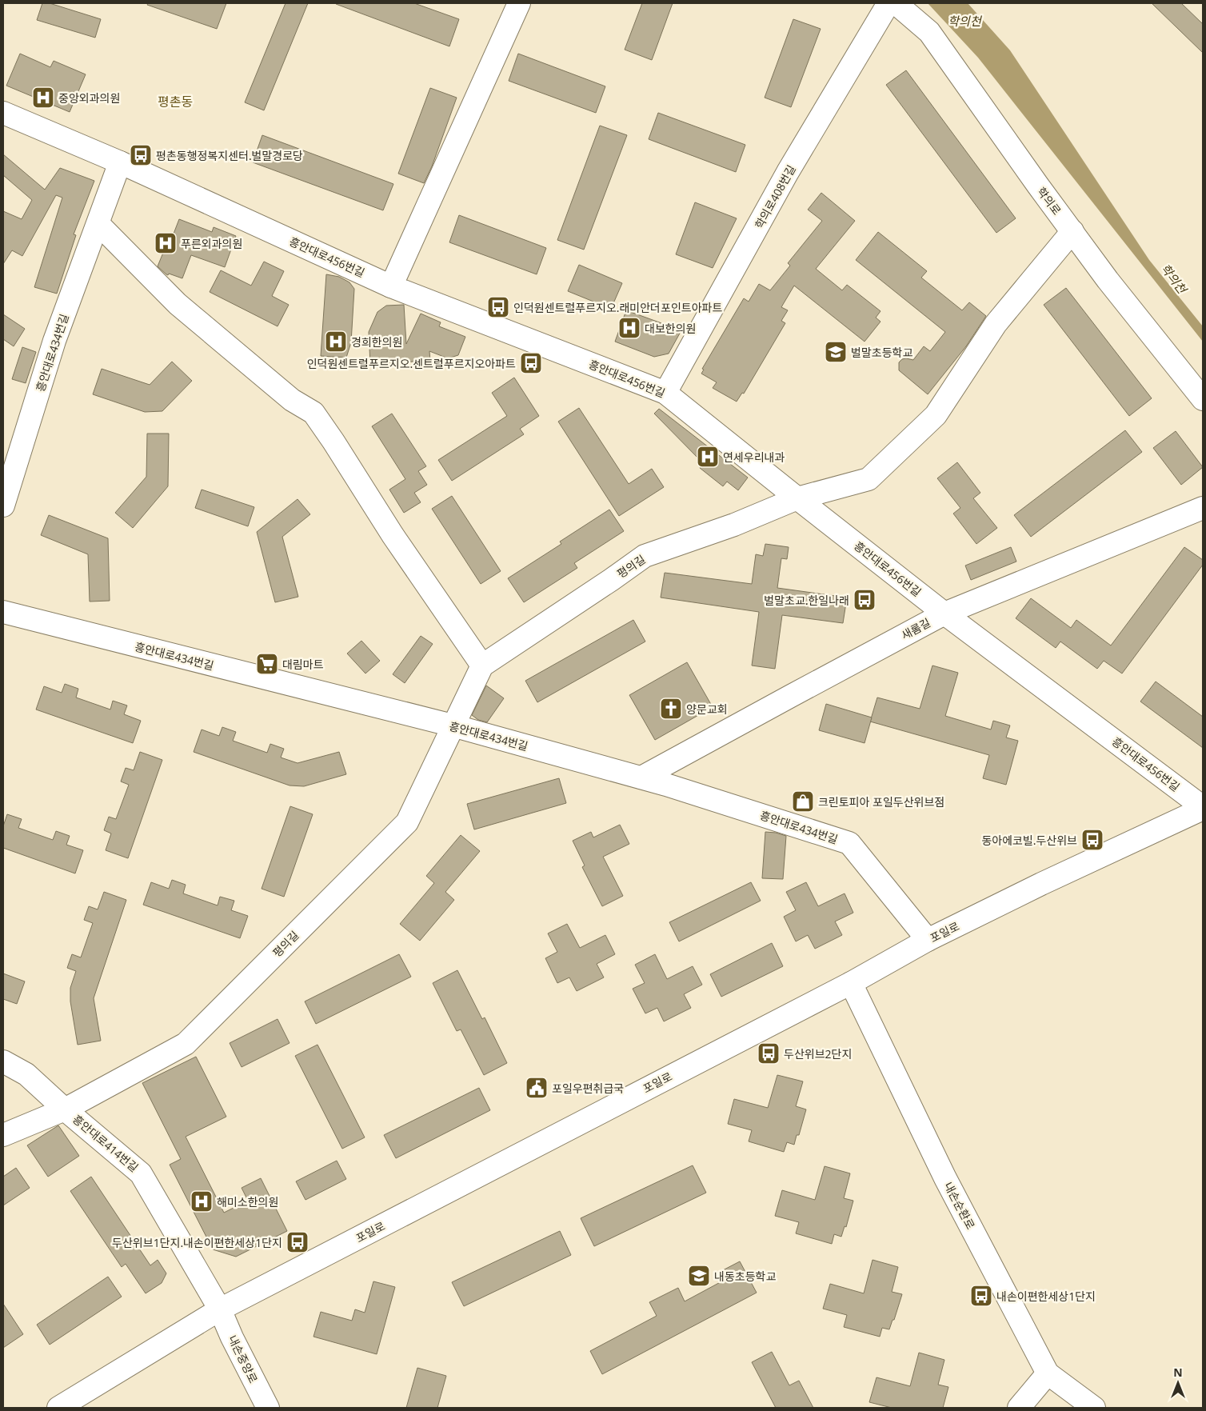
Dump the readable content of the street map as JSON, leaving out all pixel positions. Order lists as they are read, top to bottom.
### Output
{
  "streets": {
    "street": [
      "학의로408번길",
      "학의로",
      "흥안대로456번길",
      "흥안대로434번길",
      "평의길",
      "새롬길",
      "포일로",
      "흥안대로414번길",
      "내손순환로",
      "내손중앙로"
    ]
  },
  "crossings": [
    ["학의로408번길", "흥안대로456번길"],
    ["학의로", "평의길"],
    ["흥안대로456번길", "평의길"],
    ["흥안대로456번길", "새롬길"],
    ["흥안대로456번길", "포일로"],
    ["흥안대로434번길", "평의길"],
    ["흥안대로434번길", "새롬길"],
    ["흥안대로434번길", "포일로"],
    ["평의길", "흥안대로414번길"],
    ["포일로", "흥안대로414번길"],
    ["포일로", "내손순환로"],
    ["포일로", "내손중앙로"],
    ["흥안대로414번길", "내손중앙로"]
  ],
  "districts": ["평촌동"],
  "water": ["학의천"],
  "places": {
    "hospital": [
      "중앙외과의원",
      "푸른외과의원",
      "대보한의원",
      "경희한의원",
      "연세우리내과",
      "해미소한의원"
    ],
    "bus stop": [
      "평촌동행정복지센터.벌말경로당",
      "인덕원센트럴푸르지오.래미안더포인트아파트",
      "인덕원센트럴푸르지오.센트럴푸르지오아파트",
      "벌말초교.한일나래",
      "동아에코빌.두산위브",
      "두산위브2단지",
      "두산위브1단지.내손이편한세상1단지",
      "내손이편한세상1단지"
    ],
    "school or university": ["벌말초등학교", "내동초등학교"],
    "supermarket": ["대림마트"],
    "church": ["양문교회"],
    "shop": ["크린토피아 포일두산위브점"],
    "public building": ["포일우편취급국"]
  },
  "north": "top"
}
